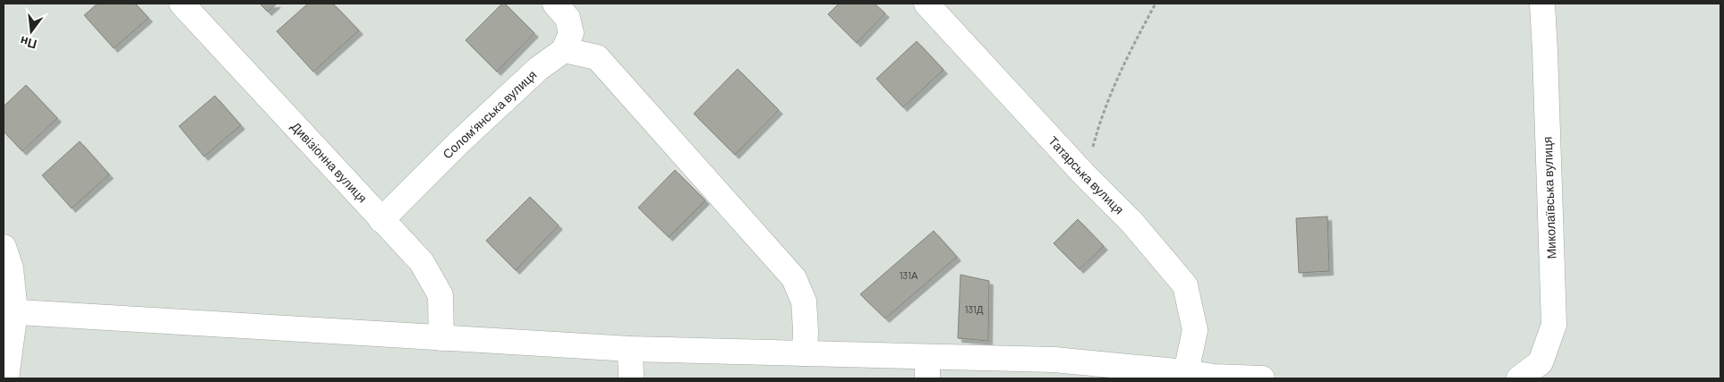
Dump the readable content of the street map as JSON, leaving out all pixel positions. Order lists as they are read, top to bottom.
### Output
{
  "streets": {
    "street": [
      "Соломʼянська вулиця",
      "Дивізіонна вулиця",
      "Татарська вулиця",
      "Миколаївська вулиця"
    ]
  },
  "crossings": [
    ["Соломʼянська вулиця", "Дивізіонна вулиця"]
  ],
  "house_numbers": ["131А", "131Д"],
  "north": "bottom"
}
